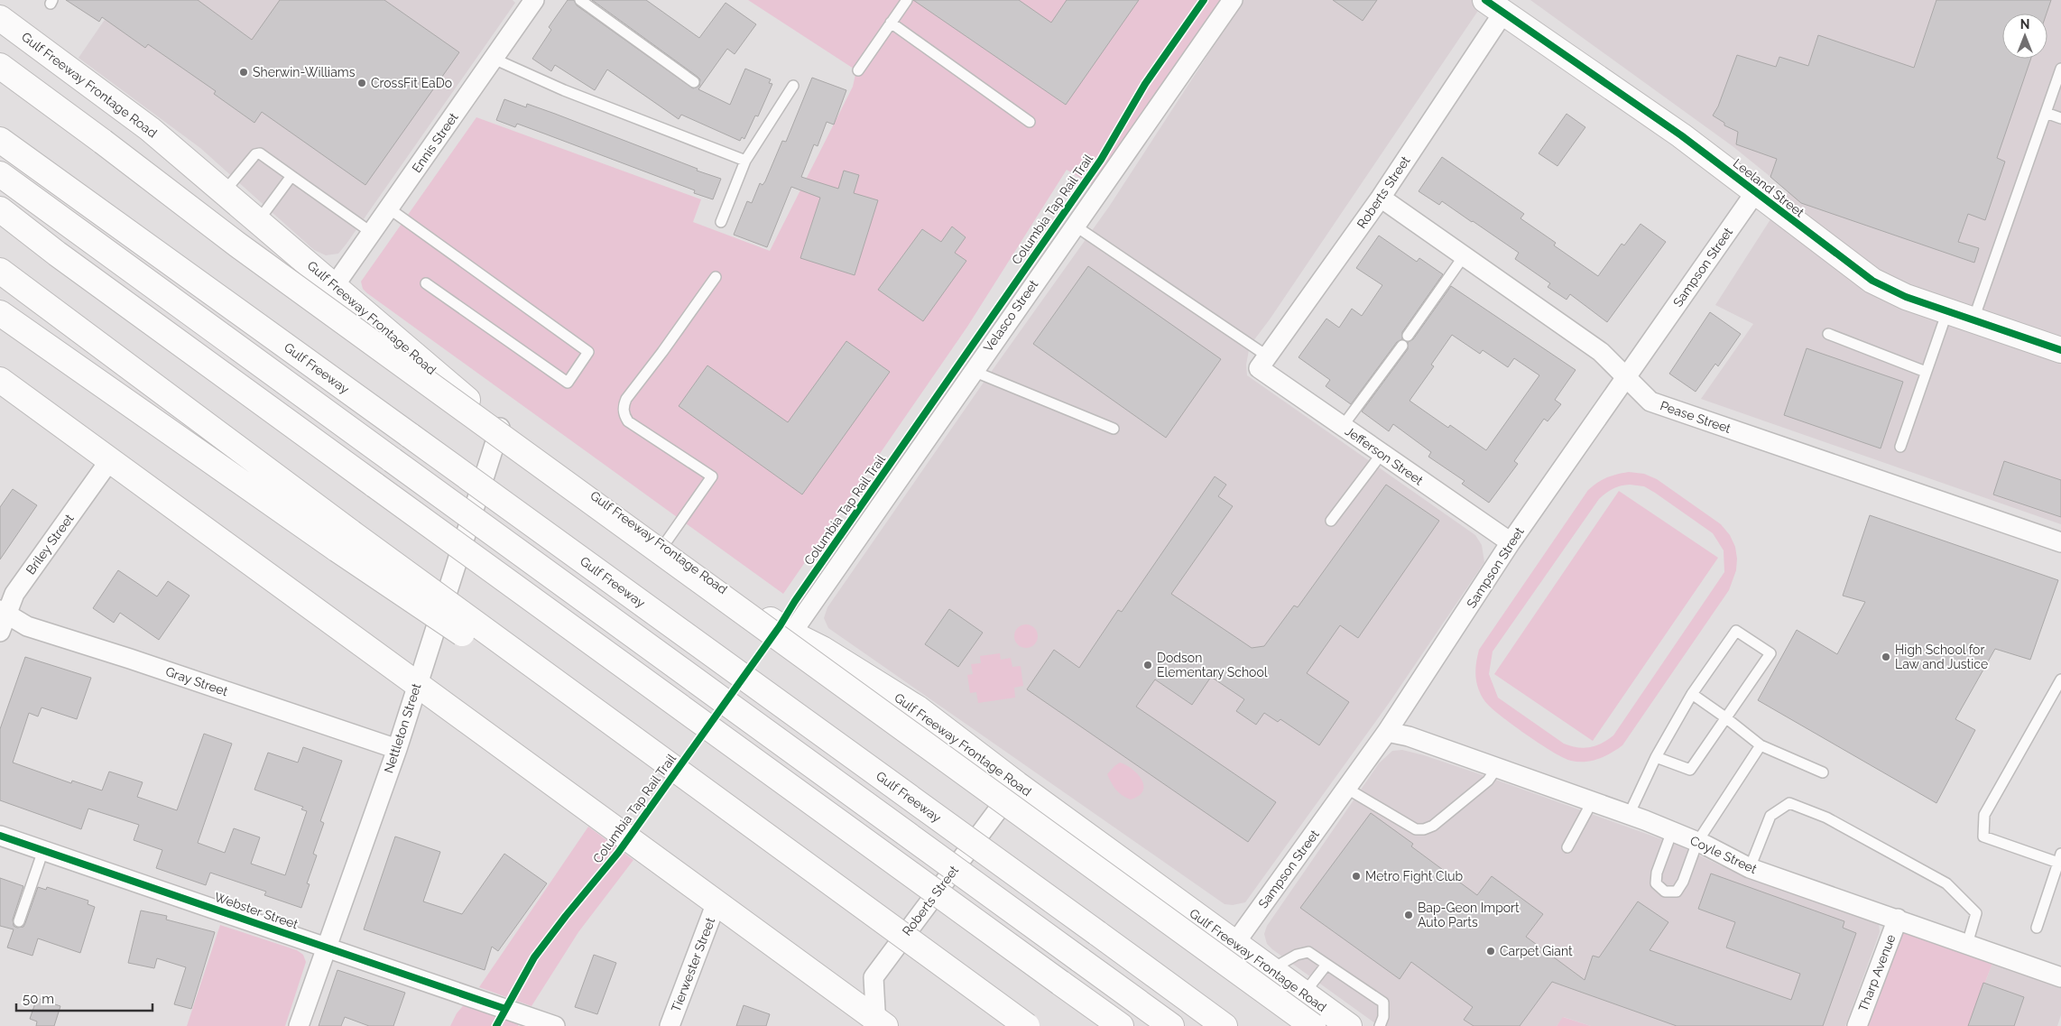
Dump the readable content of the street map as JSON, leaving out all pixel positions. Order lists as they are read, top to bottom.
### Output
{
  "streets": {
    "main road": ["Gulf Freeway Frontage Road", "Leeland Street", "Gulf Freeway"],
    "street": [
      "Ennis Street",
      "Roberts Street",
      "Sampson Street",
      "Velasco Street",
      "Pease Street",
      "Jefferson Street",
      "Briley Street",
      "Gray Street",
      "Nettleton Street",
      "Coyle Street",
      "Webster Street",
      "Tierwester Street",
      "Tharp Avenue"
    ],
    "cycle path": ["Columbia Tap Rail Trail"]
  },
  "crossings": [
    ["Gulf Freeway Frontage Road", "Ennis Street"],
    ["Gulf Freeway Frontage Road", "Roberts Street"],
    ["Gulf Freeway Frontage Road", "Sampson Street"],
    ["Gulf Freeway Frontage Road", "Velasco Street"],
    ["Gulf Freeway Frontage Road", "Nettleton Street"],
    ["Leeland Street", "Roberts Street"],
    ["Leeland Street", "Sampson Street"],
    ["Roberts Street", "Pease Street"],
    ["Roberts Street", "Jefferson Street"],
    ["Sampson Street", "Pease Street"],
    ["Sampson Street", "Jefferson Street"],
    ["Sampson Street", "Coyle Street"],
    ["Briley Street", "Gray Street"],
    ["Gray Street", "Nettleton Street"],
    ["Nettleton Street", "Webster Street"],
    ["Coyle Street", "Tharp Avenue"]
  ],
  "places": [
    "Sherwin-Williams",
    "CrossFit EaDo",
    "High School for Law and Justice",
    "Dodson Elementary School",
    "Metro Fight Club",
    "Bap-Geon Import Auto Parts",
    "Carpet Giant"
  ],
  "scale_bar": "50 m",
  "north": "top"
}
